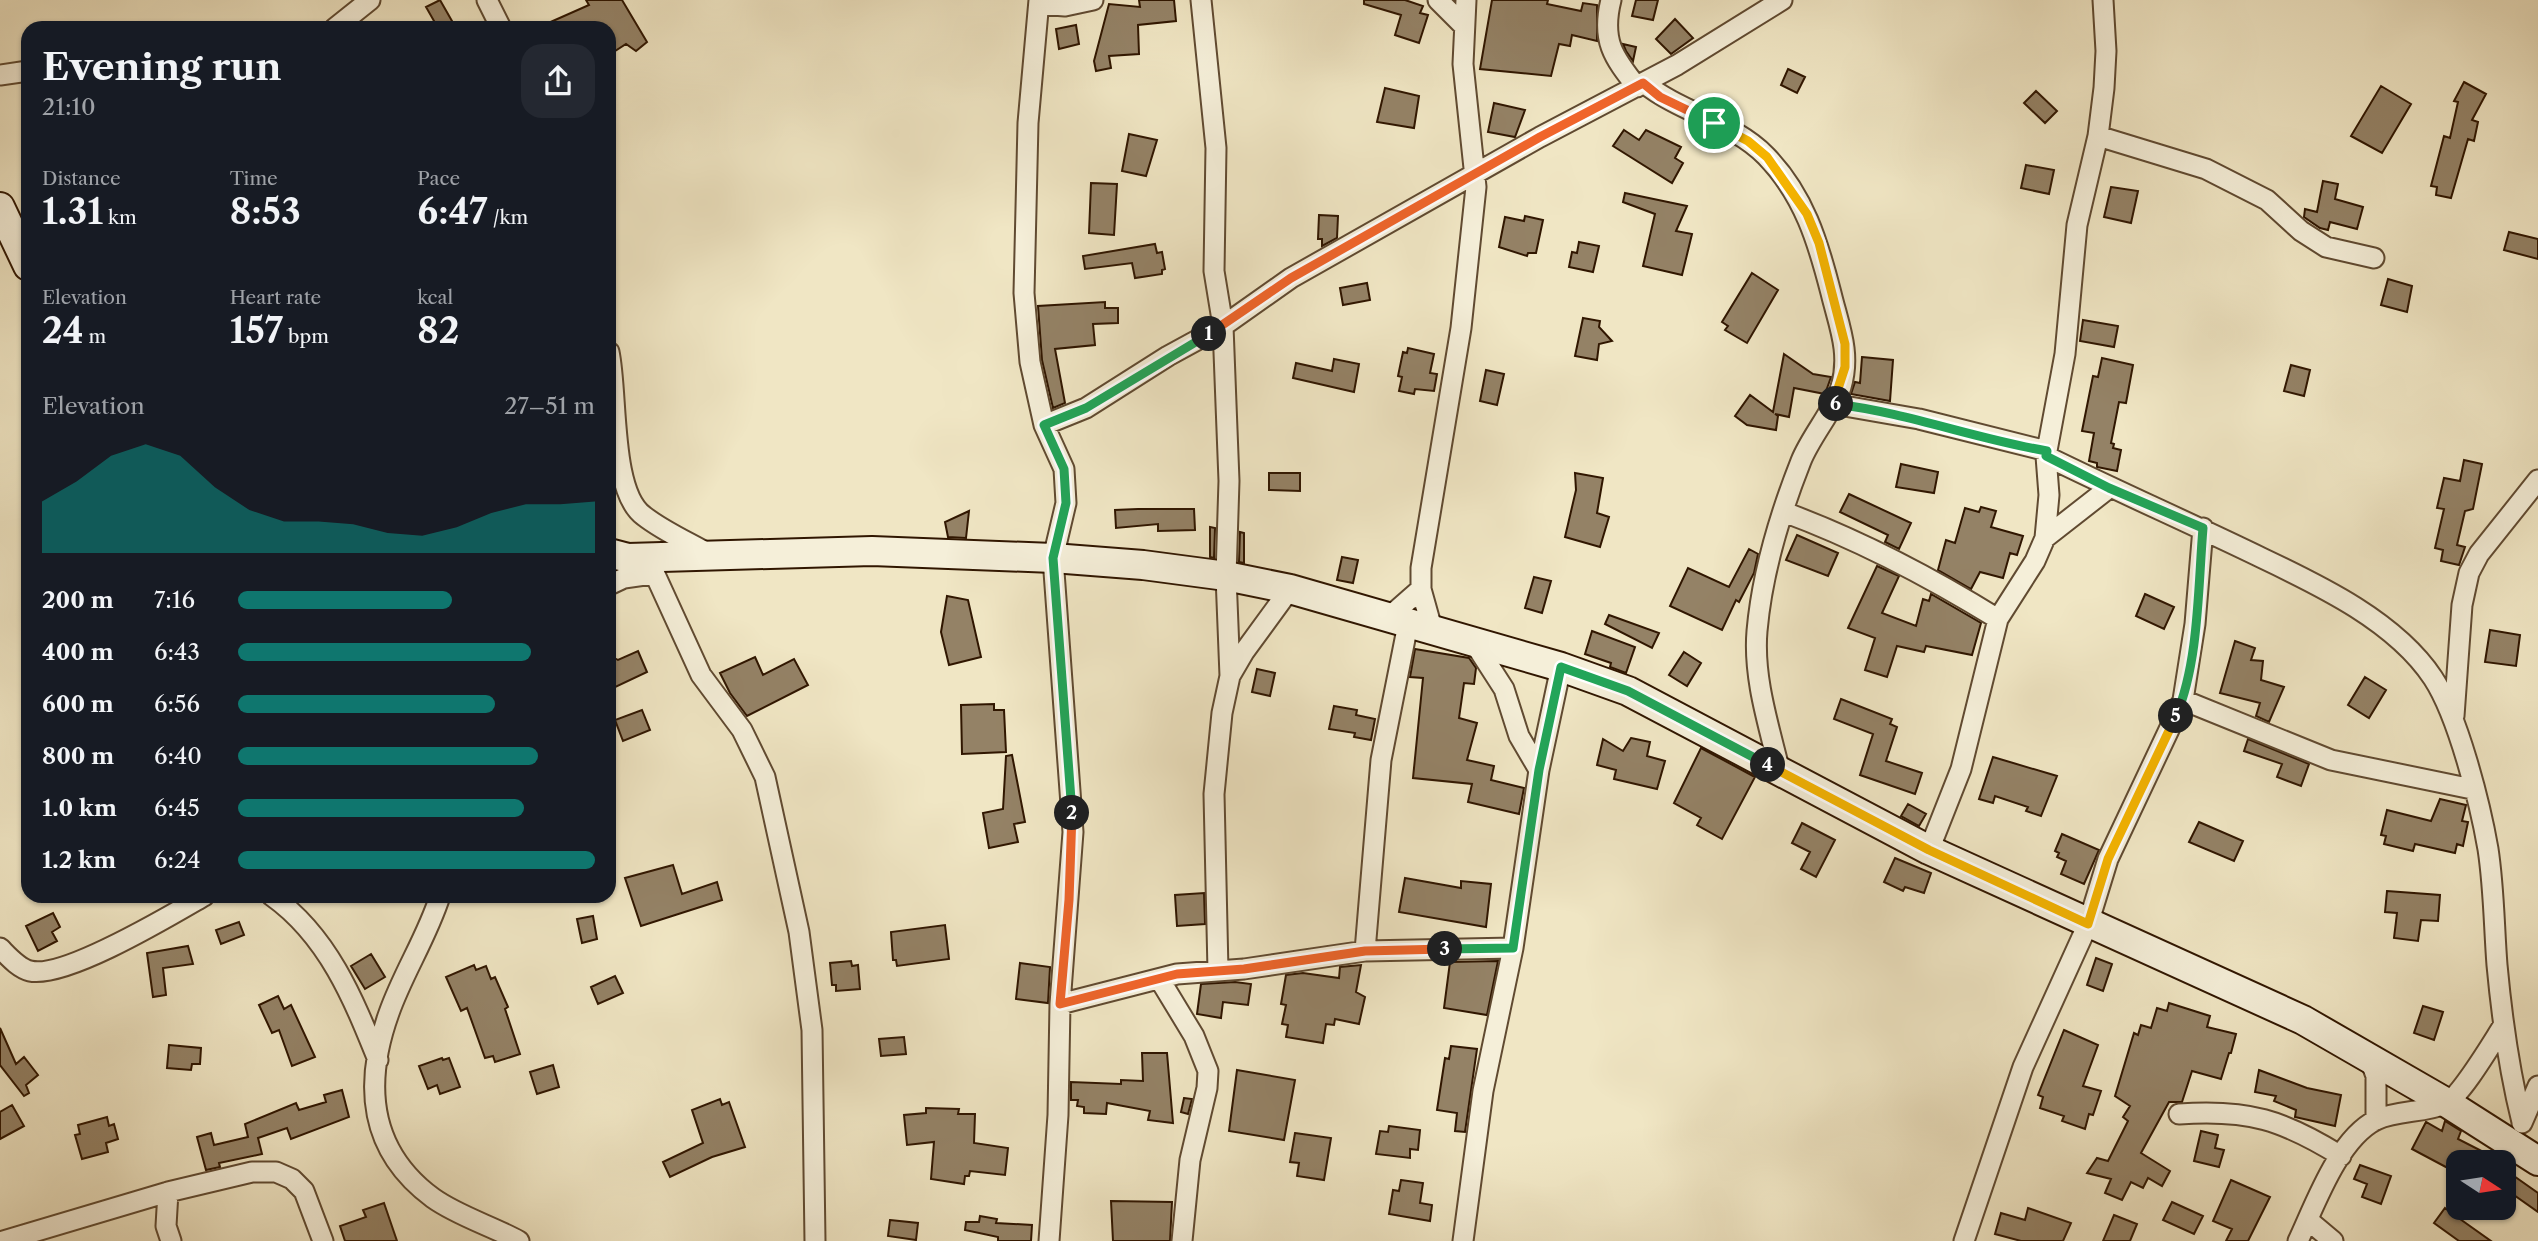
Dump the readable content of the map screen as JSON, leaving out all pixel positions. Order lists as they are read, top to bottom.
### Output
{
  "north": "right",
  "page": {
    "heading": ["Evening run", "21:10"],
    "stats": [
      ["Distance", "1.31 km"],
      ["Time", "8:53"],
      ["Pace", "6:47 /km"],
      ["Elevation", "24 m"],
      ["Heart rate", "157 bpm"],
      ["kcal", "82"]
    ],
    "pins": [
      "1",
      "6",
      "5",
      "4",
      "2",
      "3"
    ],
    "chart": ["Elevation", "27–51 m"],
    "list": [
      {
        "name": "200 m",
        "note": "7:16"
      },
      {
        "name": "400 m",
        "note": "6:43"
      },
      {
        "name": "600 m",
        "note": "6:56"
      },
      {
        "name": "800 m",
        "note": "6:40"
      },
      {
        "name": "1.0 km",
        "note": "6:45"
      },
      {
        "name": "1.2 km",
        "note": "6:24"
      }
    ]
  }
}
